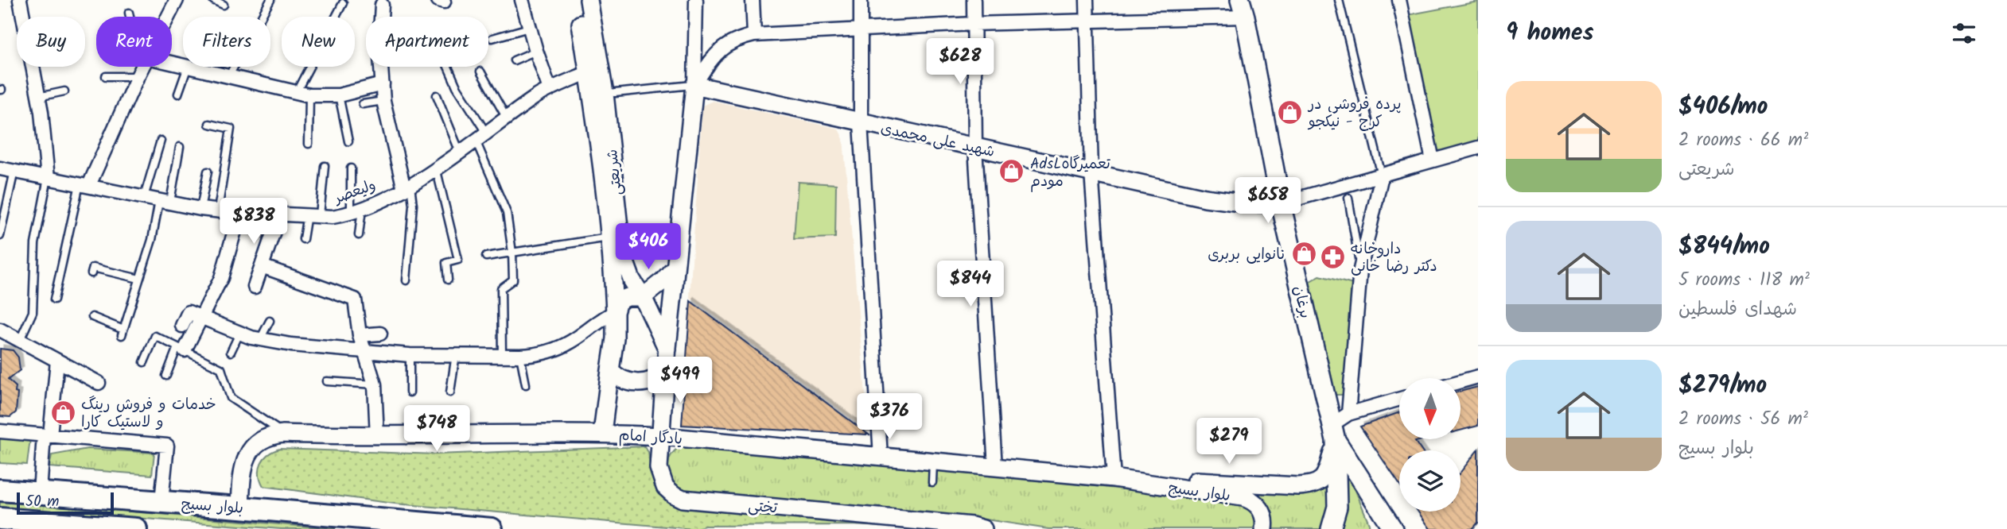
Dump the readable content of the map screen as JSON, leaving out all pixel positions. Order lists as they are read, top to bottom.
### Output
{
  "streets": {
    "main road": ["برغان", "بلوار بسیج"],
    "street": [
      "شهید علی محمدی",
      "شریعتی",
      "ولیعصر",
      "یادگار امام",
      "تختی"
    ]
  },
  "crossings": [
    ["شهید علی محمدی", "برغان"],
    ["شهید علی محمدی", "تختی"],
    ["شریعتی", "ولیعصر"],
    ["شریعتی", "یادگار امام"],
    ["شریعتی", "تختی"],
    ["یادگار امام", "بلوار بسیج"],
    ["یادگار امام", "تختی"]
  ],
  "places": {
    "shop": [
      "پرده فروشی در کرج - نیکجو",
      "AdsLتعمیرگاه مودم",
      "نانوایی بربری",
      "خدمات و فروش رینگ و لاستیک کارا"
    ],
    "pharmacy": ["داروخانه دکتر رضا خانی"]
  },
  "scale_bar": "50 m",
  "north": "bottom",
  "page": {
    "heading": "9 homes",
    "chip": [
      "Buy",
      "Rent",
      "Filters",
      "New",
      "Apartment"
    ],
    "price": [
      "$628",
      "$658",
      "$838",
      "$406",
      "$844",
      "$499",
      "$376",
      "$748",
      "$279"
    ],
    "list": [
      {
        "name": "$406/mo",
        "note": "2 rooms · 66 m² · شریعتی"
      },
      {
        "name": "$844/mo",
        "note": "5 rooms · 118 m² · شهدای فلسطین"
      },
      {
        "name": "$279/mo",
        "note": "2 rooms · 56 m² · بلوار بسیج"
      }
    ],
    "scale": "50 m"
  }
}
